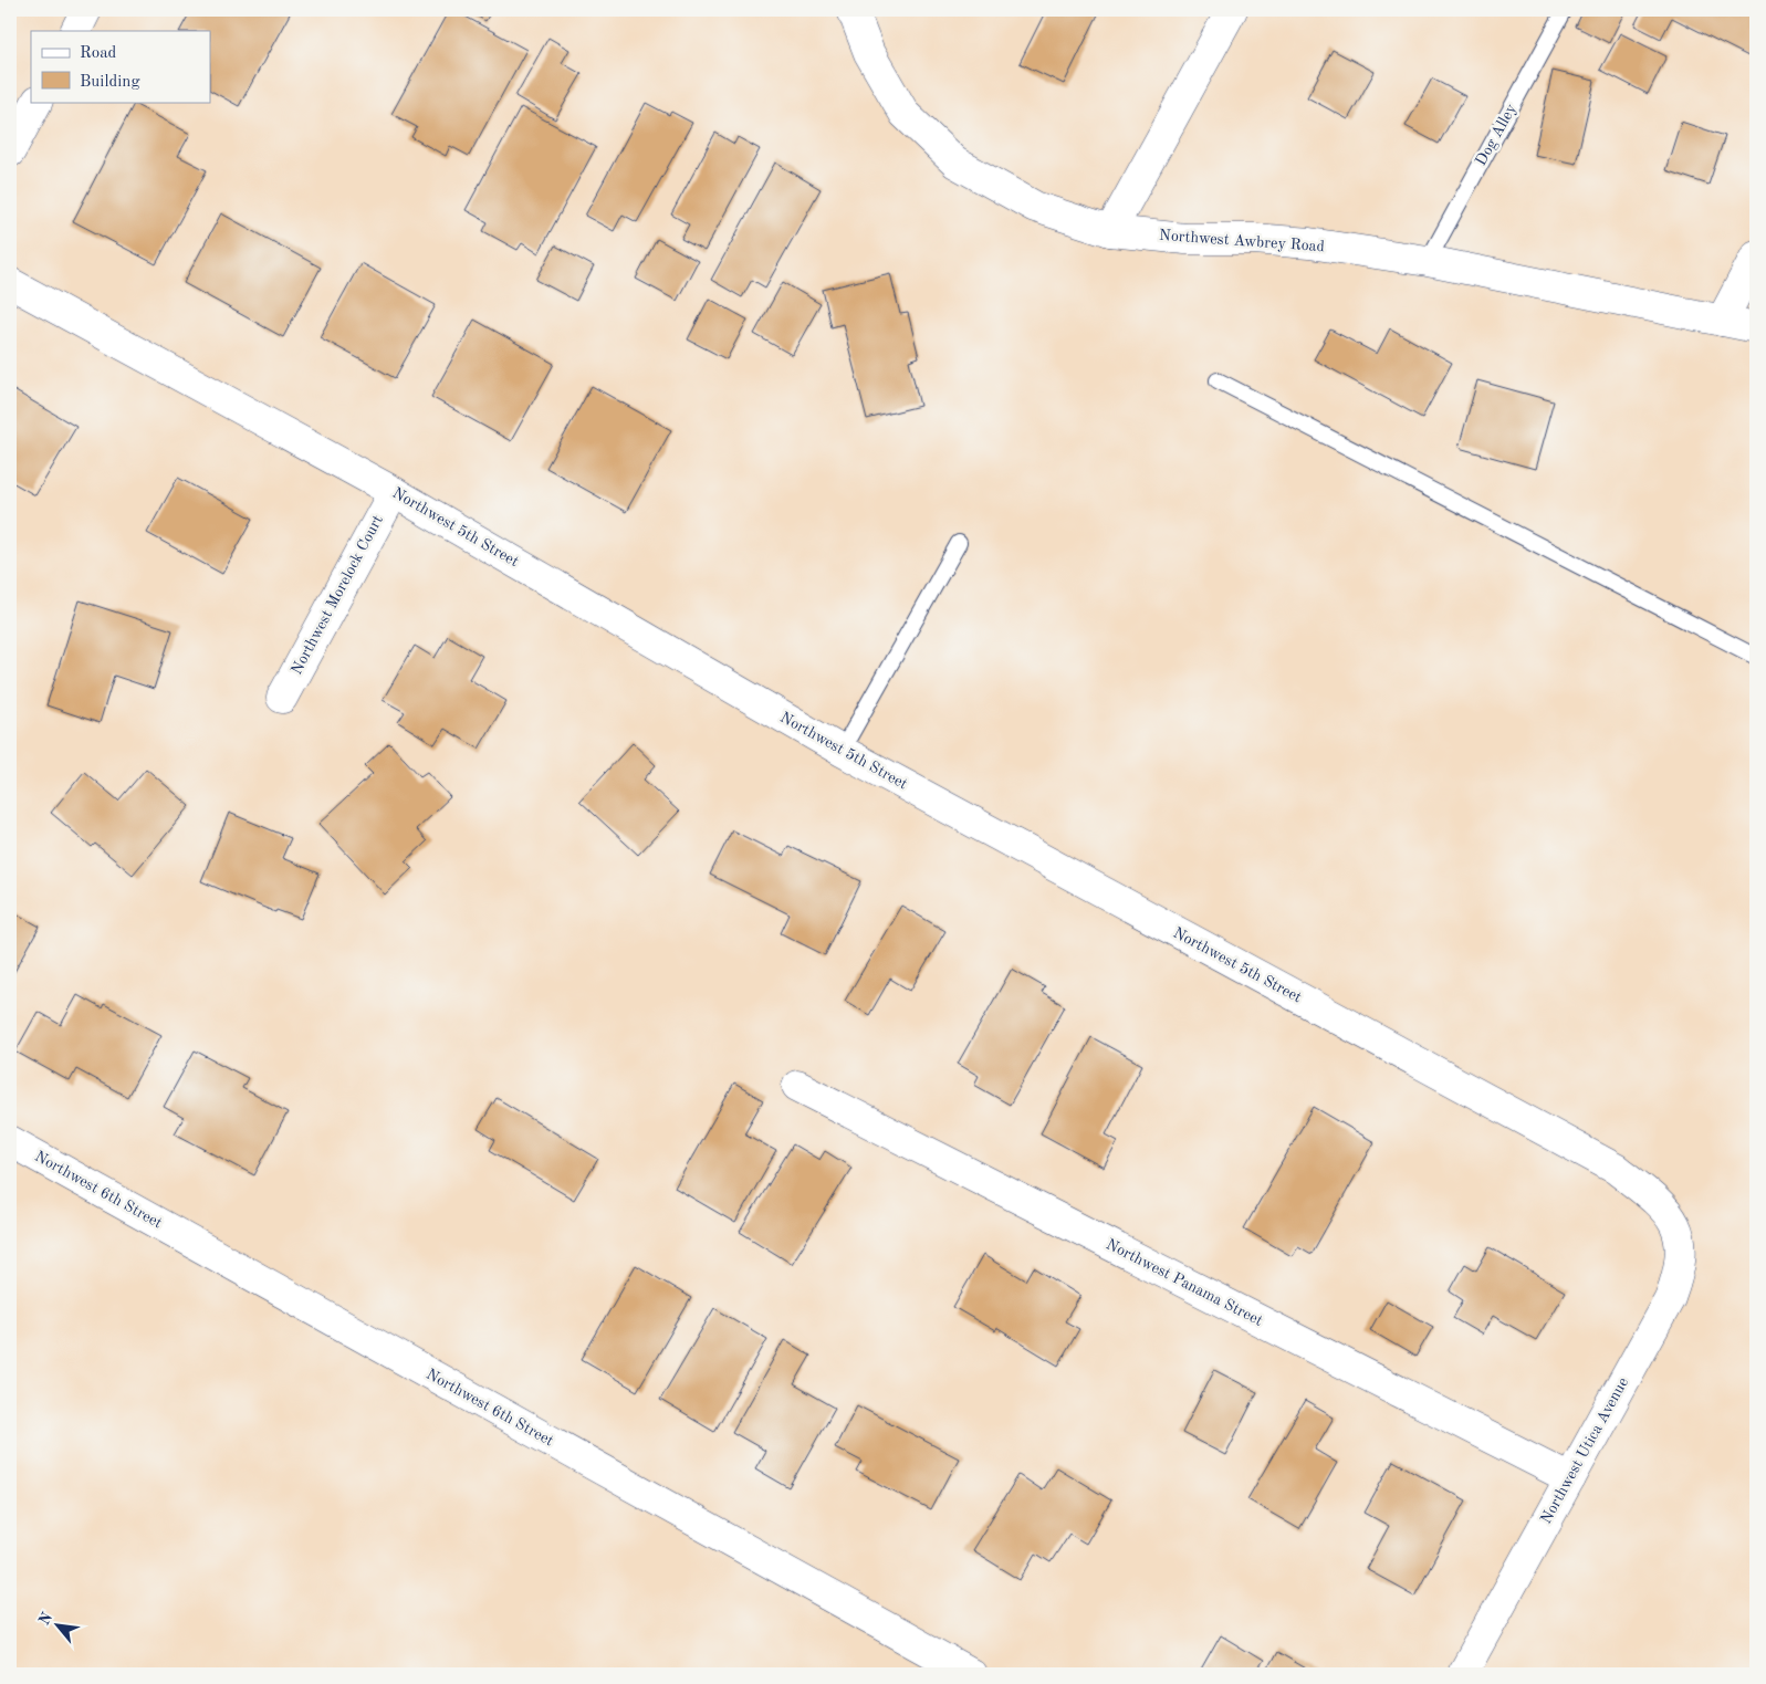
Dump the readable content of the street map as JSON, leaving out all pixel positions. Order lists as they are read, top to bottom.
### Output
{
  "streets": {
    "street": [
      "Northwest Awbrey Road",
      "Northwest 5th Street",
      "Northwest Morelock Court",
      "Northwest 6th Street",
      "Northwest Panama Street",
      "Northwest Utica Avenue"
    ],
    "lane": ["Dog Alley"]
  },
  "crossings": [
    ["Dog Alley", "Northwest Awbrey Road"],
    ["Northwest 5th Street", "Northwest Morelock Court"],
    ["Northwest 5th Street", "Northwest Utica Avenue"],
    ["Northwest Panama Street", "Northwest Utica Avenue"]
  ],
  "legend": ["Road", "Building"],
  "north": "top left"
}
